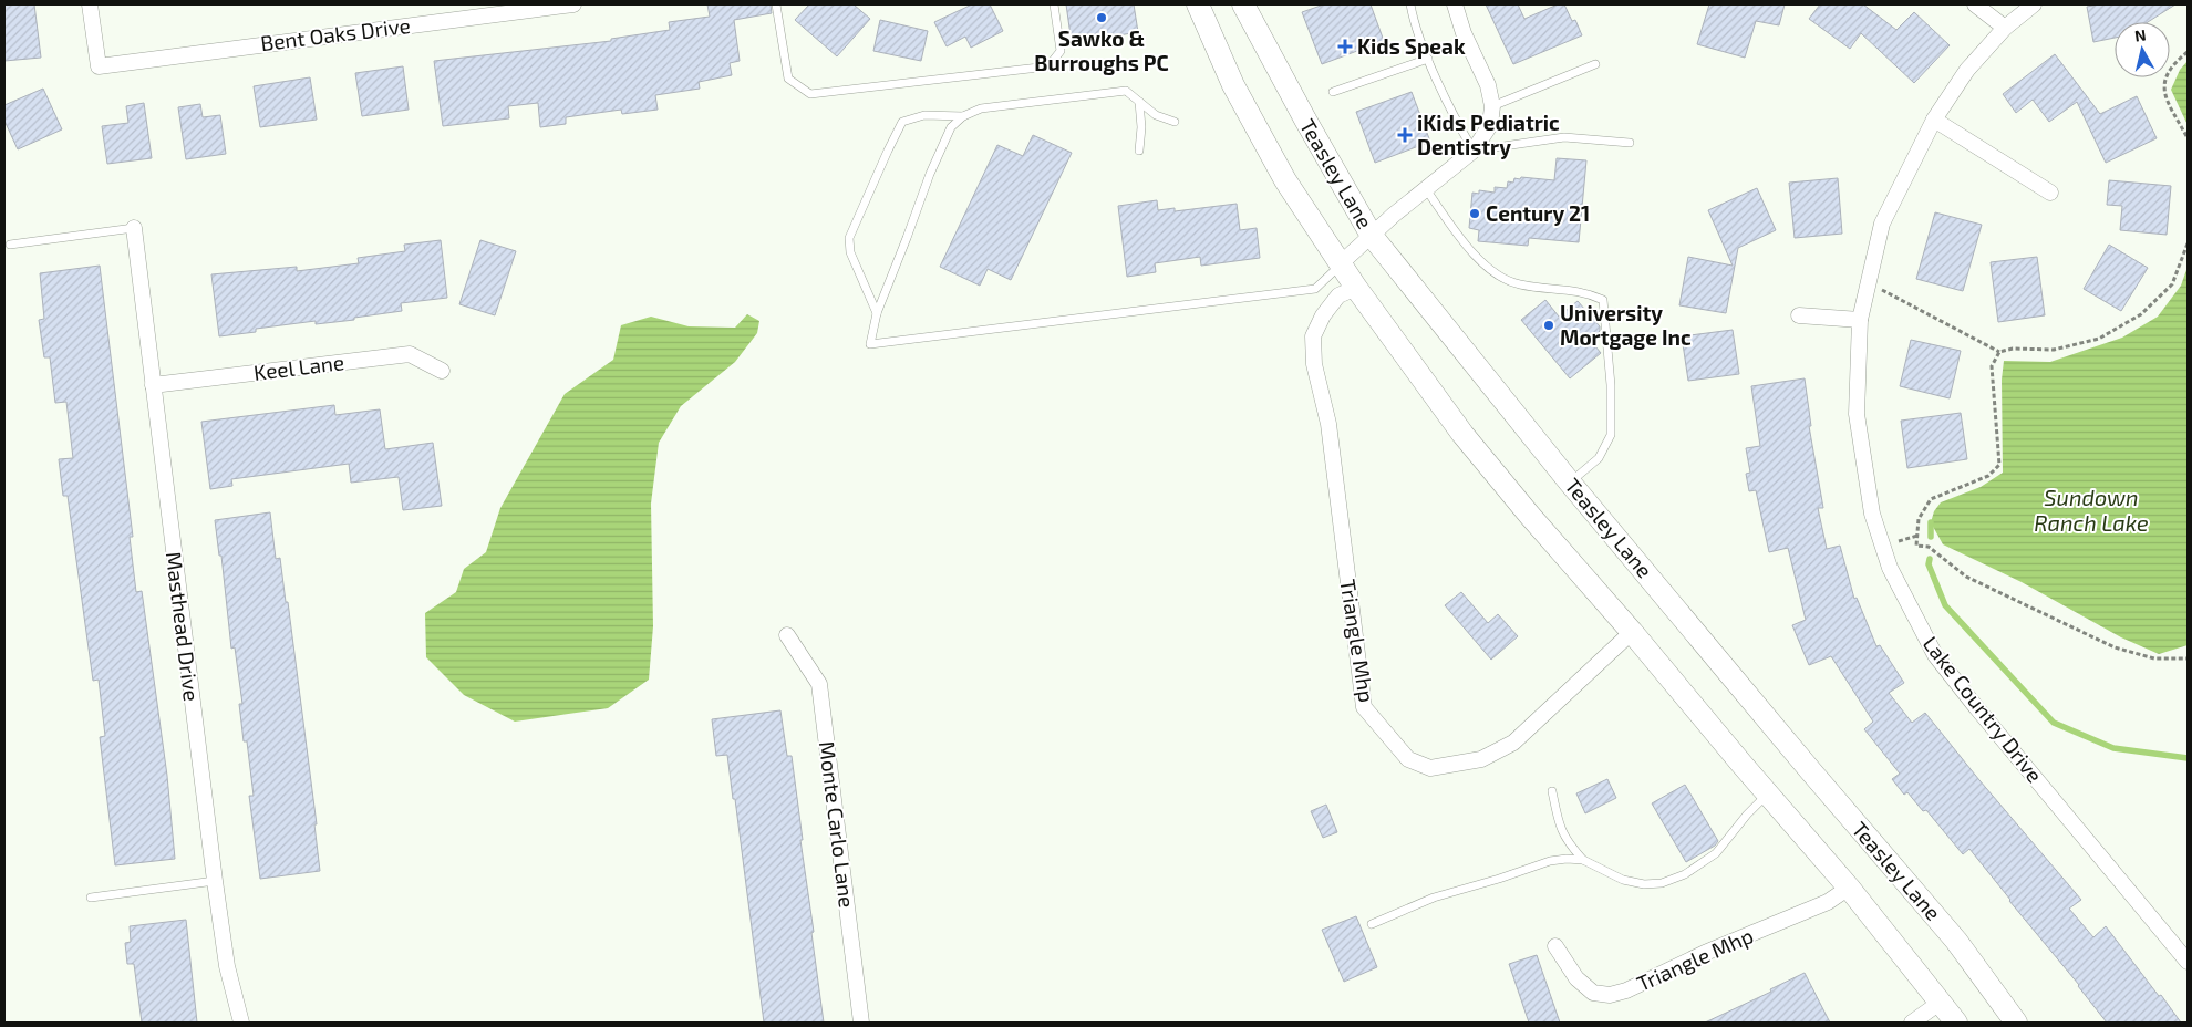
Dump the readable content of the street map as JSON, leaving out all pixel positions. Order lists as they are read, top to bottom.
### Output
{
  "streets": {
    "main road": ["Teasley Lane"],
    "street": [
      "Bent Oaks Drive",
      "Keel Lane",
      "Masthead Drive",
      "Triangle Mhp",
      "Lake Country Drive",
      "Monte Carlo Lane"
    ]
  },
  "crossings": [
    ["Teasley Lane", "Triangle Mhp"],
    ["Keel Lane", "Masthead Drive"]
  ],
  "water": ["Sundown Ranch Lake"],
  "places": {
    "other": ["Sawko & Burroughs PC", "Century 21", "University Mortgage Inc"],
    "health": ["Kids Speak", "iKids Pediatric Dentistry"]
  },
  "north": "top"
}
